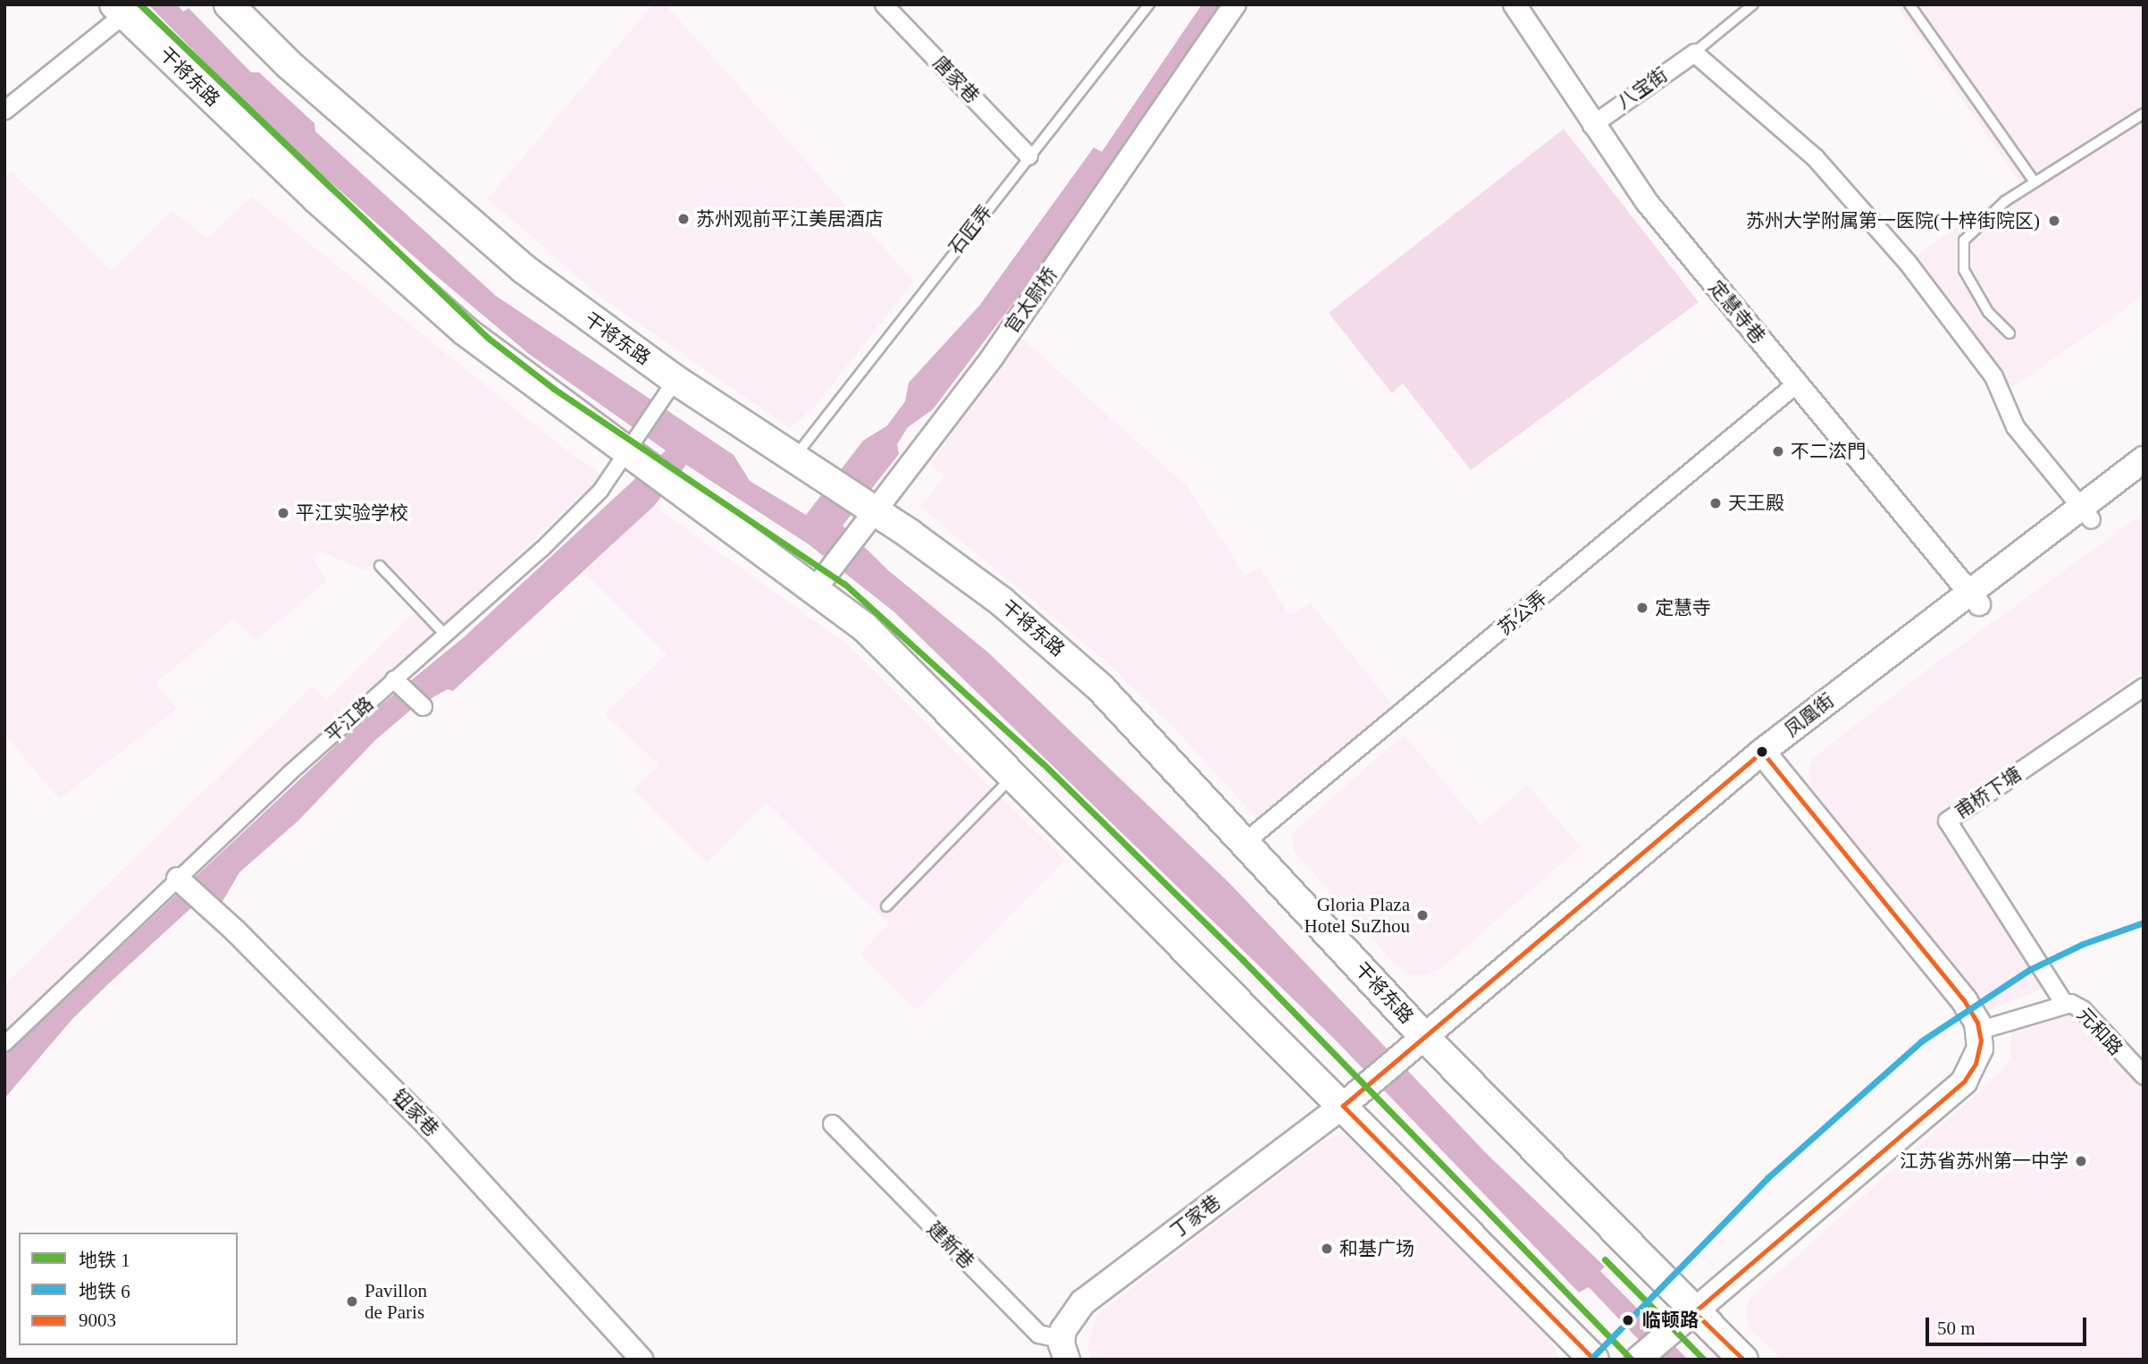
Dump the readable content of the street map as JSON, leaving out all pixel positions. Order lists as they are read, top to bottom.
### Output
{
  "streets": {
    "main road": ["干将东路", "凤凰街", "丁家巷"],
    "street": [
      "唐家巷",
      "八宝街",
      "官太尉桥",
      "定慧寺巷",
      "苏公弄",
      "平江路",
      "甫桥下塘",
      "元和路",
      "钮家巷",
      "建新巷"
    ],
    "lane": ["石匠弄"]
  },
  "crossings": [
    ["干将东路", "石匠弄"],
    ["干将东路", "官太尉桥"],
    ["干将东路", "苏公弄"],
    ["干将东路", "凤凰街"],
    ["干将东路", "平江路"],
    ["干将东路", "丁家巷"],
    ["唐家巷", "石匠弄"],
    ["八宝街", "定慧寺巷"],
    ["定慧寺巷", "苏公弄"],
    ["定慧寺巷", "凤凰街"],
    ["凤凰街", "丁家巷"],
    ["平江路", "钮家巷"],
    ["甫桥下塘", "元和路"],
    ["丁家巷", "建新巷"]
  ],
  "places": [
    "苏州观前平江美居酒店",
    "苏州大学附属第一医院(十梓街院区)",
    "不二㳒門",
    "天王殿",
    "平江实验学校",
    "定慧寺",
    "Gloria Plaza Hotel SuZhou",
    "江苏省苏州第一中学",
    "和基广场",
    "Pavillon de Paris",
    "临顿路"
  ],
  "lines": ["metro line 1", "transit line 9003", "metro line 6"],
  "legend": ["地铁 1", "地铁 6", "9003"],
  "scale_bar": "50 m"
}
